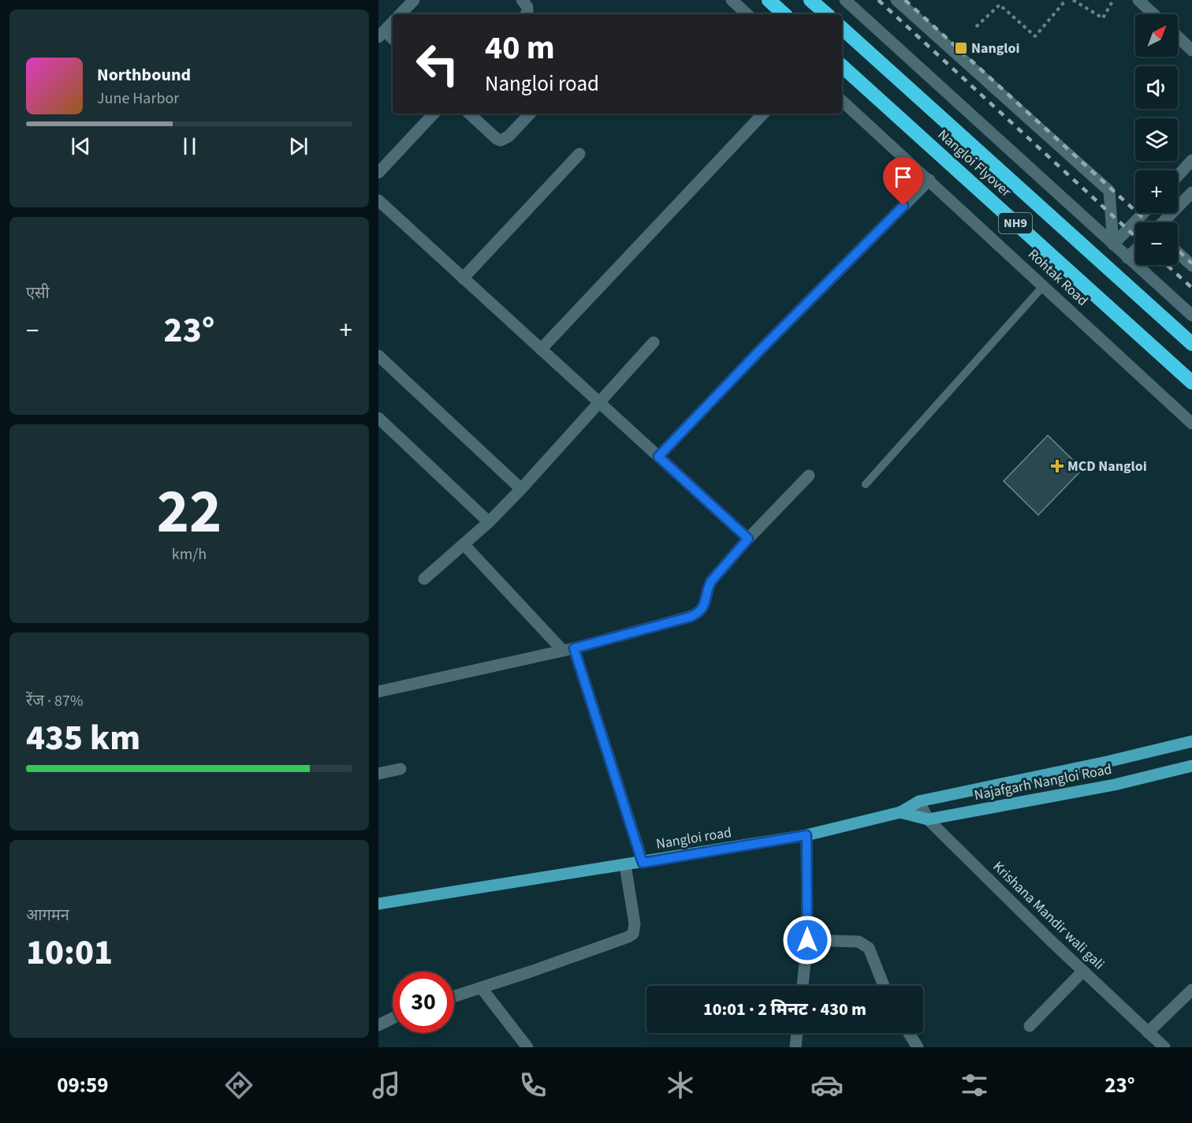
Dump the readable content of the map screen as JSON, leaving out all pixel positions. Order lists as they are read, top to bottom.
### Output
{
  "streets": {
    "highway": ["Nangloi Flyover", "NH9"],
    "main road": ["Najafgarh Nangloi Road", "Nangloi road"],
    "street": ["Rohtak Road", "Krishana Mandir wali gali"]
  },
  "crossings": [
    ["Najafgarh Nangloi Road", "Nangloi road"],
    ["Najafgarh Nangloi Road", "Krishana Mandir wali gali"]
  ],
  "places": {
    "transit": ["Nangloi"],
    "health": ["MCD Nangloi"]
  },
  "north": "top right",
  "page": {
    "map_buttons": ["+", "−"],
    "turn": ["40 m", "Nangloi road"],
    "song": ["Northbound", "June Harbor"],
    "tile": [
      "एसी",
      ["22", "km/h"],
      ["रेंज · 87%", "435 km"],
      ["आगमन", "10:01"]
    ],
    "heat": ["−", "23°", "+"],
    "limit": "30",
    "trip": "10:01 · 2 मिनट · 430 m",
    "tabs": ["09:59", "23°"]
  }
}
